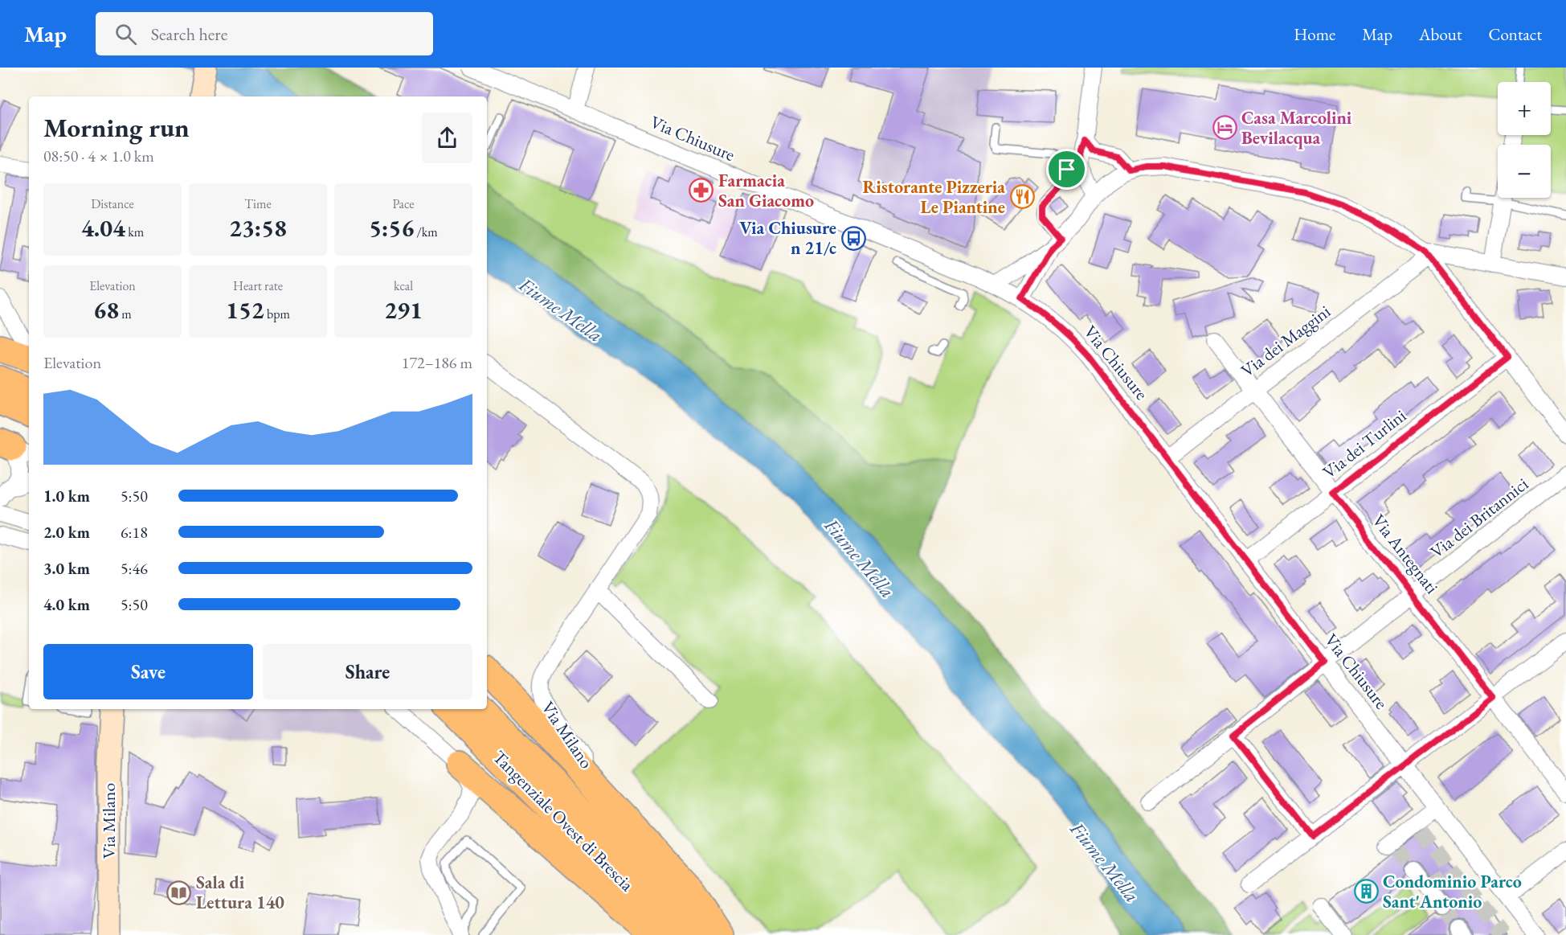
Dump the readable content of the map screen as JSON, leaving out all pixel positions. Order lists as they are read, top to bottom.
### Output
{
  "streets": {
    "highway": ["Tangenziale Ovest di Brescia"],
    "main road": ["Via Milano"],
    "street": [
      "Via Chiusure",
      "Via dei Maggini",
      "Via dei Turlini",
      "Via dei Britannici",
      "Via Antegnati"
    ]
  },
  "crossings": [
    ["Via Chiusure", "Via dei Maggini"],
    ["Via Chiusure", "Via dei Turlini"],
    ["Via Chiusure", "Via dei Britannici"],
    ["Via dei Maggini", "Via Antegnati"],
    ["Via dei Turlini", "Via Antegnati"],
    ["Via dei Britannici", "Via Antegnati"]
  ],
  "water": ["Fiume Mella"],
  "places": {
    "hotel": ["Casa Marcolini Bevilacqua"],
    "pharmacy": ["Farmacia San Giacomo"],
    "restaurant": ["Ristorante Pizzeria Le Piantine"],
    "bus stop": ["Via Chiusure n 21/c"],
    "building": ["Condominio Parco Sant'Antonio"],
    "library": ["Sala di Lettura 140"]
  },
  "page": {
    "header": "Map",
    "search": "Search here",
    "nav": [
      "Home",
      "Map",
      "About",
      "Contact"
    ],
    "map_buttons": ["+", "−"],
    "heading": ["Morning run", "08:50 · 4 × 1.0 km"],
    "stats": [
      ["Distance", "4.04 km"],
      ["Time", "23:58"],
      ["Pace", "5:56 /km"],
      ["Elevation", "68 m"],
      ["Heart rate", "152 bpm"],
      ["kcal", "291"]
    ],
    "chart": ["Elevation", "172–186 m"],
    "list": [
      {
        "name": "1.0 km",
        "note": "5:50"
      },
      {
        "name": "2.0 km",
        "note": "6:18"
      },
      {
        "name": "3.0 km",
        "note": "5:46"
      },
      {
        "name": "4.0 km",
        "note": "5:50"
      }
    ],
    "buttons": ["Save", "Share"]
  }
}
